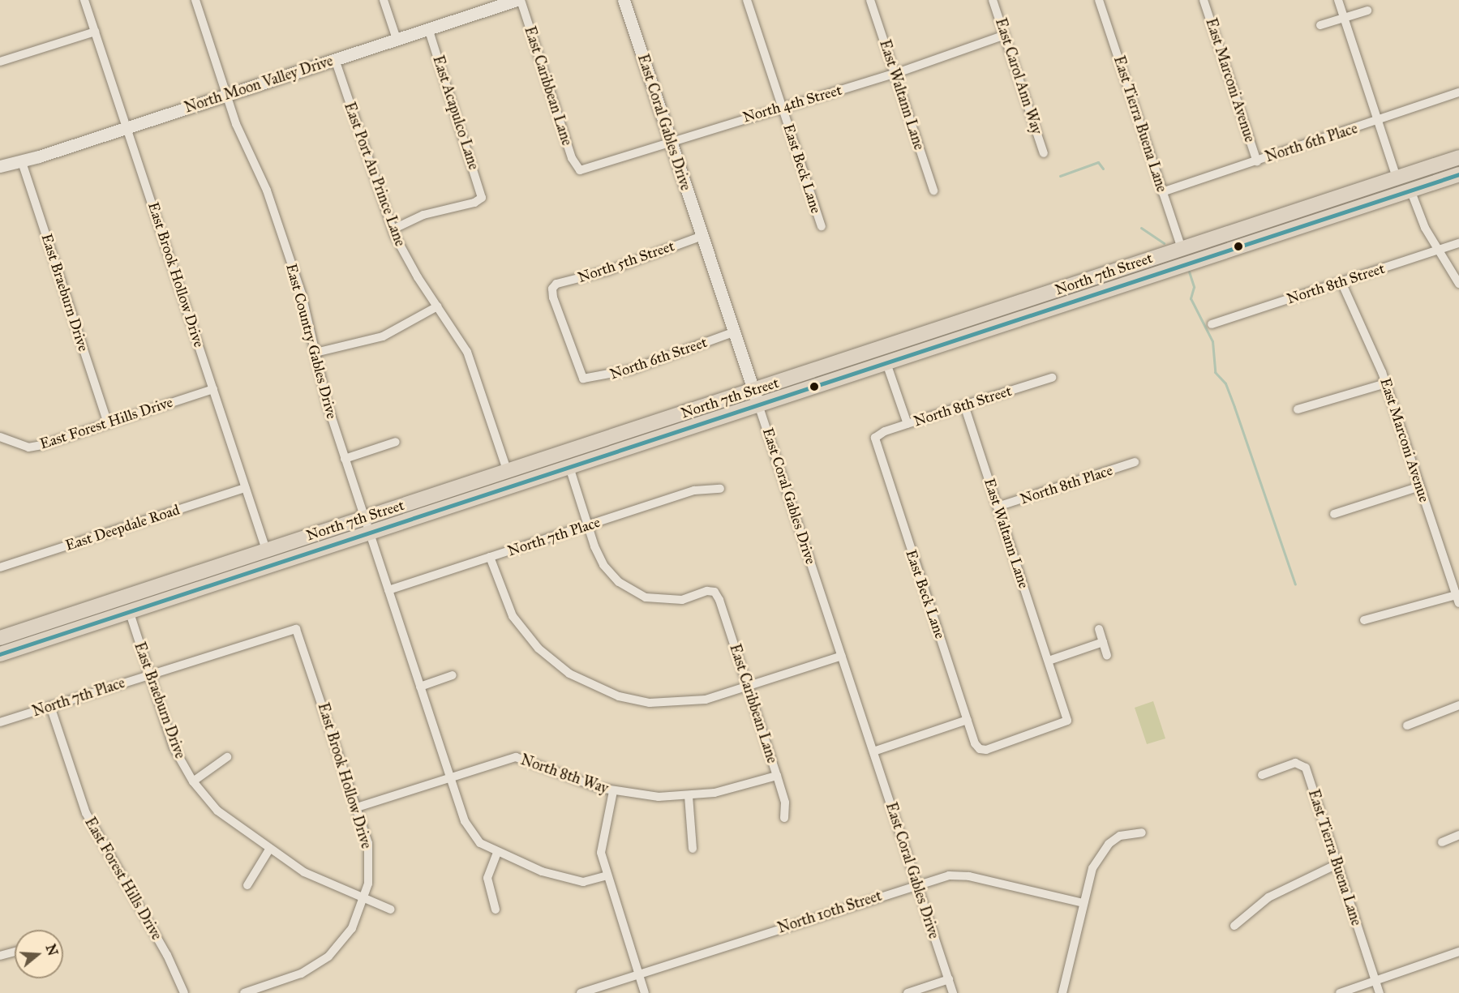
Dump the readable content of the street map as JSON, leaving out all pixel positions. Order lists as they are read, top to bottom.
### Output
{
  "streets": {
    "main road": ["North 7th Street"],
    "street": [
      "East Carol Ann Way",
      "East Marconi Avenue",
      "North Moon Valley Drive",
      "East Caribbean Lane",
      "East Waltann Lane",
      "North 4th Street",
      "East Acapulco Lane",
      "East Coral Gables Drive",
      "East Tierra Buena Lane",
      "North 6th Place",
      "East Beck Lane",
      "East Port Au Prince Lane",
      "North 5th Street",
      "East Brook Hollow Drive",
      "North 8th Street",
      "East Braeburn Drive",
      "East Country Gables Drive",
      "North 6th Street",
      "East Forest Hills Drive",
      "North 8th Place",
      "East Deepdale Road",
      "North 7th Place",
      "North 8th Way",
      "North 10th Street"
    ]
  },
  "crossings": [
    ["East Carol Ann Way", "North 4th Street"],
    ["East Marconi Avenue", "North 6th Place"],
    ["East Marconi Avenue", "North 8th Street"],
    ["North Moon Valley Drive", "East Acapulco Lane"],
    ["North Moon Valley Drive", "East Port Au Prince Lane"],
    ["North Moon Valley Drive", "East Brook Hollow Drive"],
    ["North Moon Valley Drive", "East Braeburn Drive"],
    ["North Moon Valley Drive", "East Country Gables Drive"],
    ["East Caribbean Lane", "North 4th Street"],
    ["East Caribbean Lane", "North 7th Place"],
    ["East Caribbean Lane", "North 8th Way"],
    ["East Waltann Lane", "North 4th Street"],
    ["East Waltann Lane", "East Beck Lane"],
    ["East Waltann Lane", "North 8th Street"],
    ["East Waltann Lane", "North 8th Place"],
    ["North 4th Street", "East Coral Gables Drive"],
    ["North 4th Street", "East Beck Lane"],
    ["East Acapulco Lane", "East Port Au Prince Lane"],
    ["East Coral Gables Drive", "North 5th Street"],
    ["East Coral Gables Drive", "North 7th Street"],
    ["East Coral Gables Drive", "North 6th Street"],
    ["East Coral Gables Drive", "North 10th Street"],
    ["East Tierra Buena Lane", "North 6th Place"],
    ["East Tierra Buena Lane", "North 7th Street"],
    ["East Beck Lane", "North 8th Street"],
    ["East Port Au Prince Lane", "North 7th Street"],
    ["North 5th Street", "North 6th Street"],
    ["North 7th Street", "East Brook Hollow Drive"],
    ["North 7th Street", "East Braeburn Drive"],
    ["North 7th Street", "East Country Gables Drive"],
    ["East Brook Hollow Drive", "East Braeburn Drive"],
    ["East Brook Hollow Drive", "East Forest Hills Drive"],
    ["East Brook Hollow Drive", "East Deepdale Road"],
    ["East Brook Hollow Drive", "North 7th Place"],
    ["East Brook Hollow Drive", "North 8th Way"],
    ["East Braeburn Drive", "East Forest Hills Drive"],
    ["East Braeburn Drive", "North 7th Place"],
    ["East Country Gables Drive", "North 7th Place"],
    ["East Country Gables Drive", "North 8th Way"],
    ["East Forest Hills Drive", "North 7th Place"]
  ],
  "north": "right"
}
